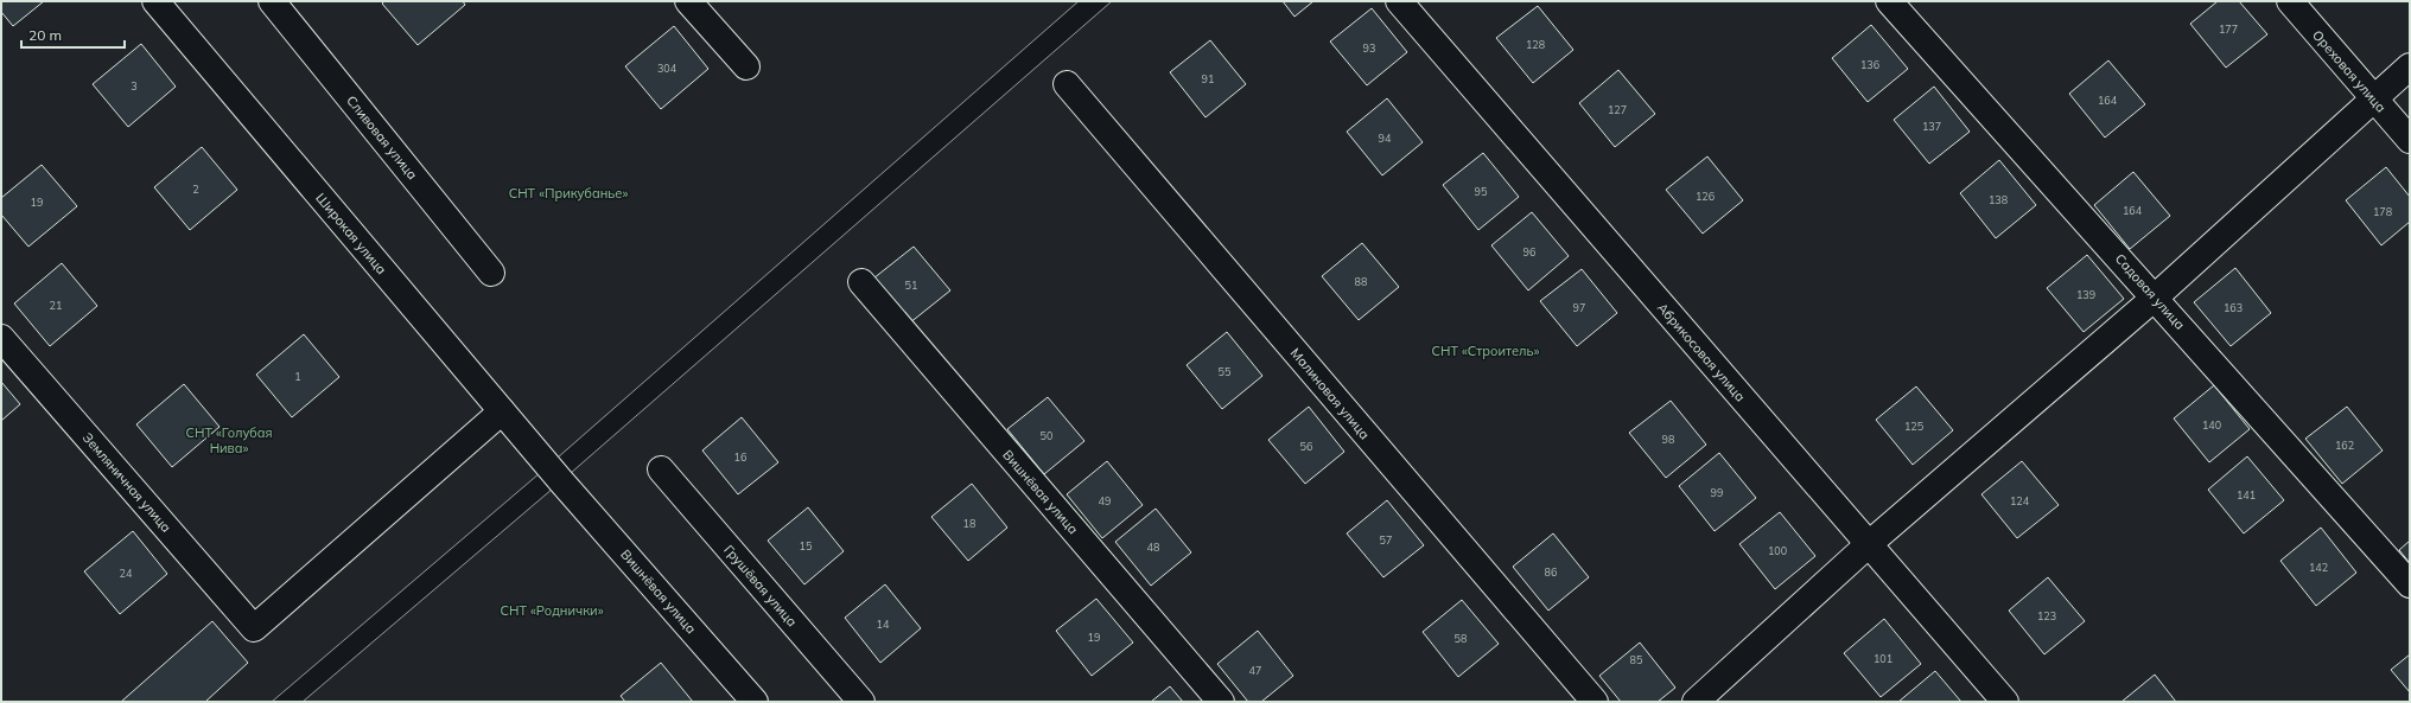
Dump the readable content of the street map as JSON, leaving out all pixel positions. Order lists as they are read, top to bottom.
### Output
{
  "streets": {
    "street": [
      "Ореховая улица",
      "Сливовая улица",
      "Широкая улица",
      "Садовая улица",
      "Абрикосовая улица",
      "Малиновая улица",
      "Земляничная улица",
      "Вишнёвая улица",
      "Грушёвая улица"
    ]
  },
  "crossings": [
    ["Широкая улица", "Земляничная улица"],
    ["Широкая улица", "Вишнёвая улица"]
  ],
  "parks": [
    "СНТ «Прикубанье»",
    "СНТ «Строитель»",
    "СНТ «Голубая Нива»",
    "СНТ «Роднички»"
  ],
  "house_numbers": [
    "177",
    "128",
    "93",
    "136",
    "304",
    "91",
    "3",
    "164",
    "127",
    "137",
    "94",
    "2",
    "95",
    "126",
    "138",
    "19",
    "164",
    "178",
    "96",
    "88",
    "51",
    "139",
    "21",
    "97",
    "163",
    "55",
    "1",
    "140",
    "125",
    "50",
    "98",
    "162",
    "56",
    "16",
    "99",
    "141",
    "49",
    "124",
    "18",
    "57",
    "15",
    "48",
    "100",
    "142",
    "86",
    "24",
    "123",
    "14",
    "19",
    "58",
    "101",
    "85",
    "47"
  ],
  "scale_bar": "20 m"
}
